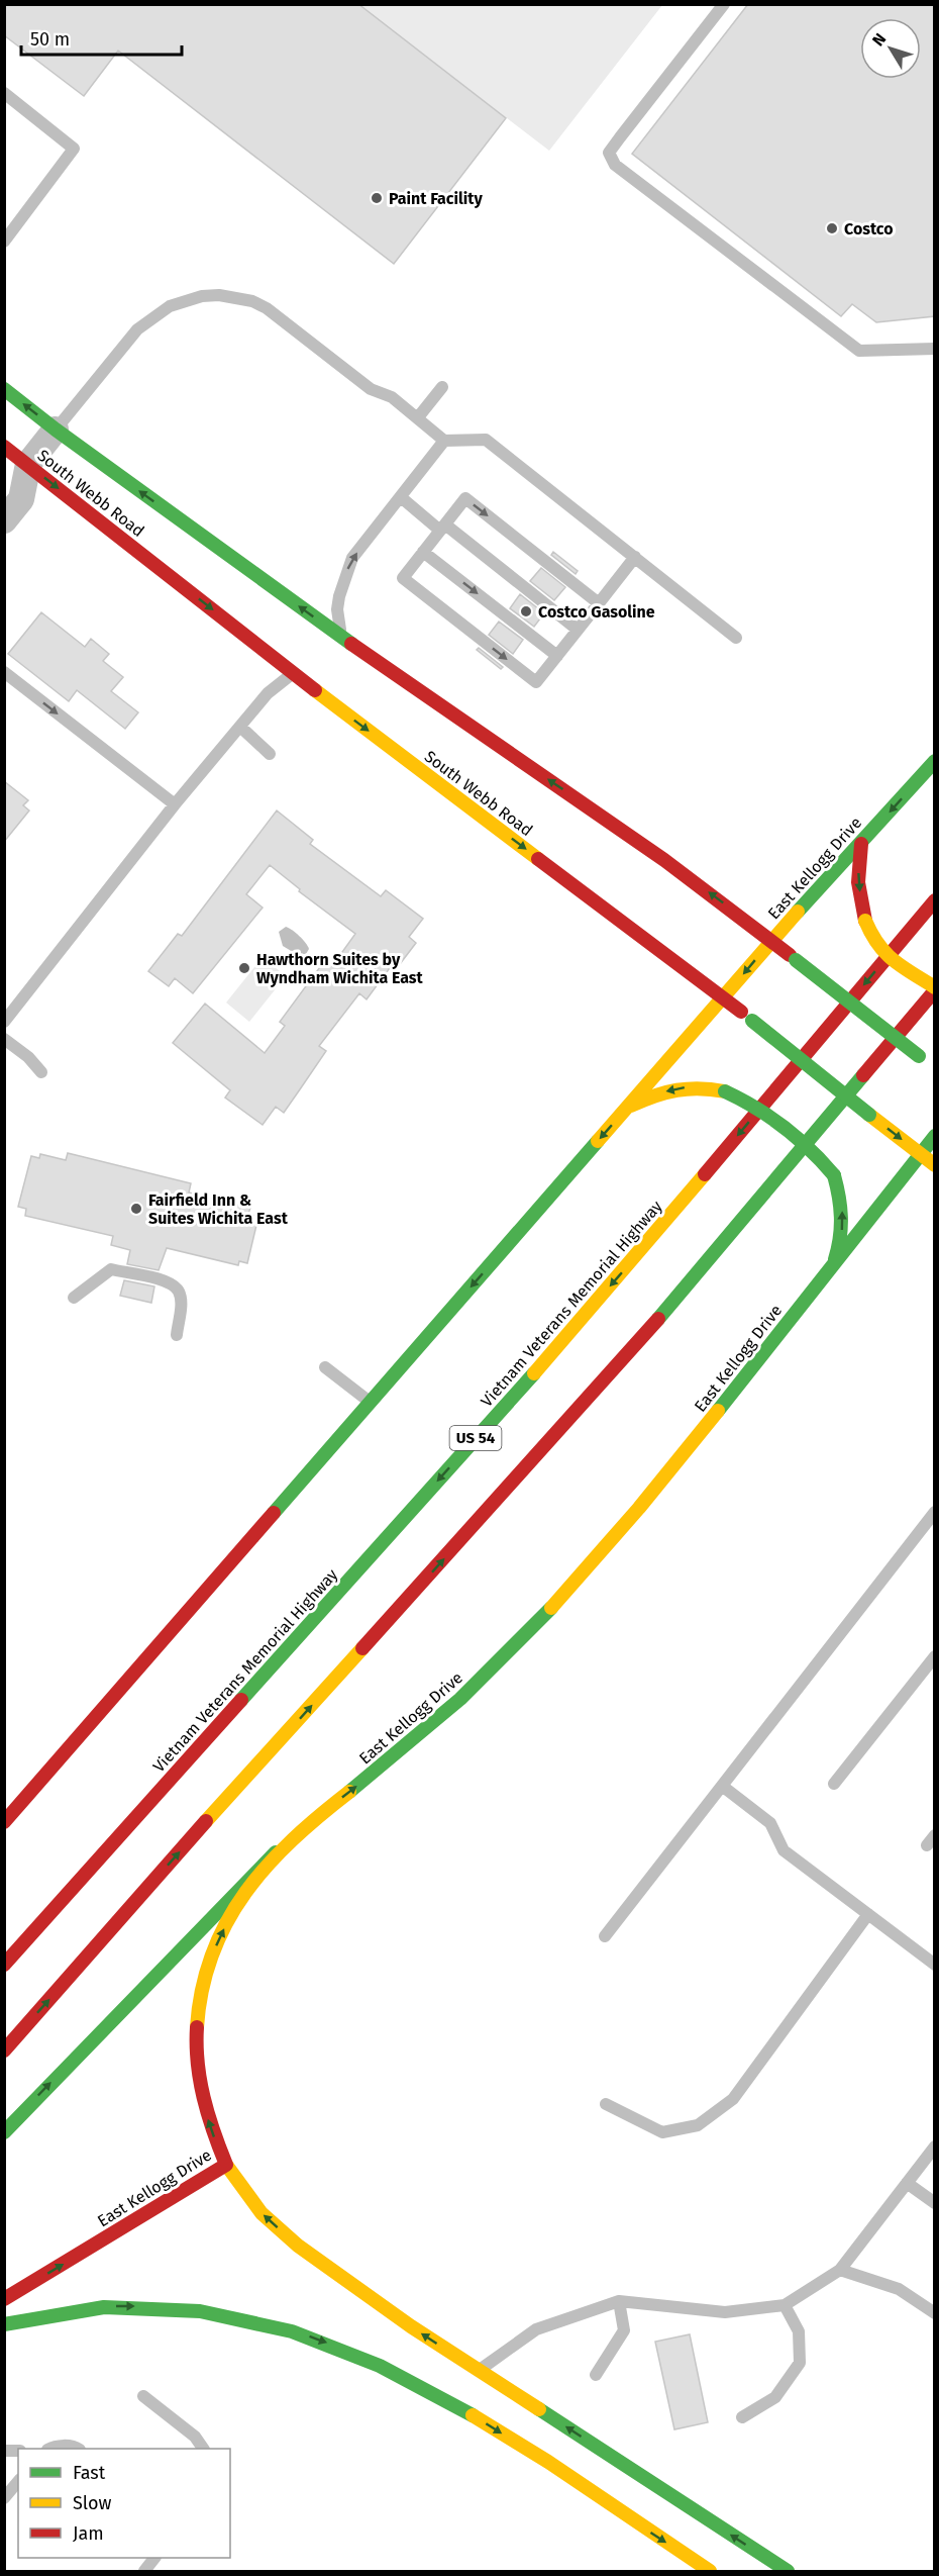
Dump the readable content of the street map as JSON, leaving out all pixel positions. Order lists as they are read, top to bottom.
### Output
{
  "streets": {
    "main road": [
      "South Webb Road",
      "East Kellogg Drive",
      "Vietnam Veterans Memorial Highway",
      "US 54"
    ]
  },
  "crossings": [
    ["South Webb Road", "East Kellogg Drive"]
  ],
  "places": [
    "Paint Facility",
    "Costco",
    "Costco Gasoline",
    "Hawthorn Suites by Wyndham Wichita East",
    "Fairfield Inn & Suites Wichita East"
  ],
  "legend": ["Fast", "Slow", "Jam"],
  "scale_bar": "50 m",
  "north": "top left"
}
